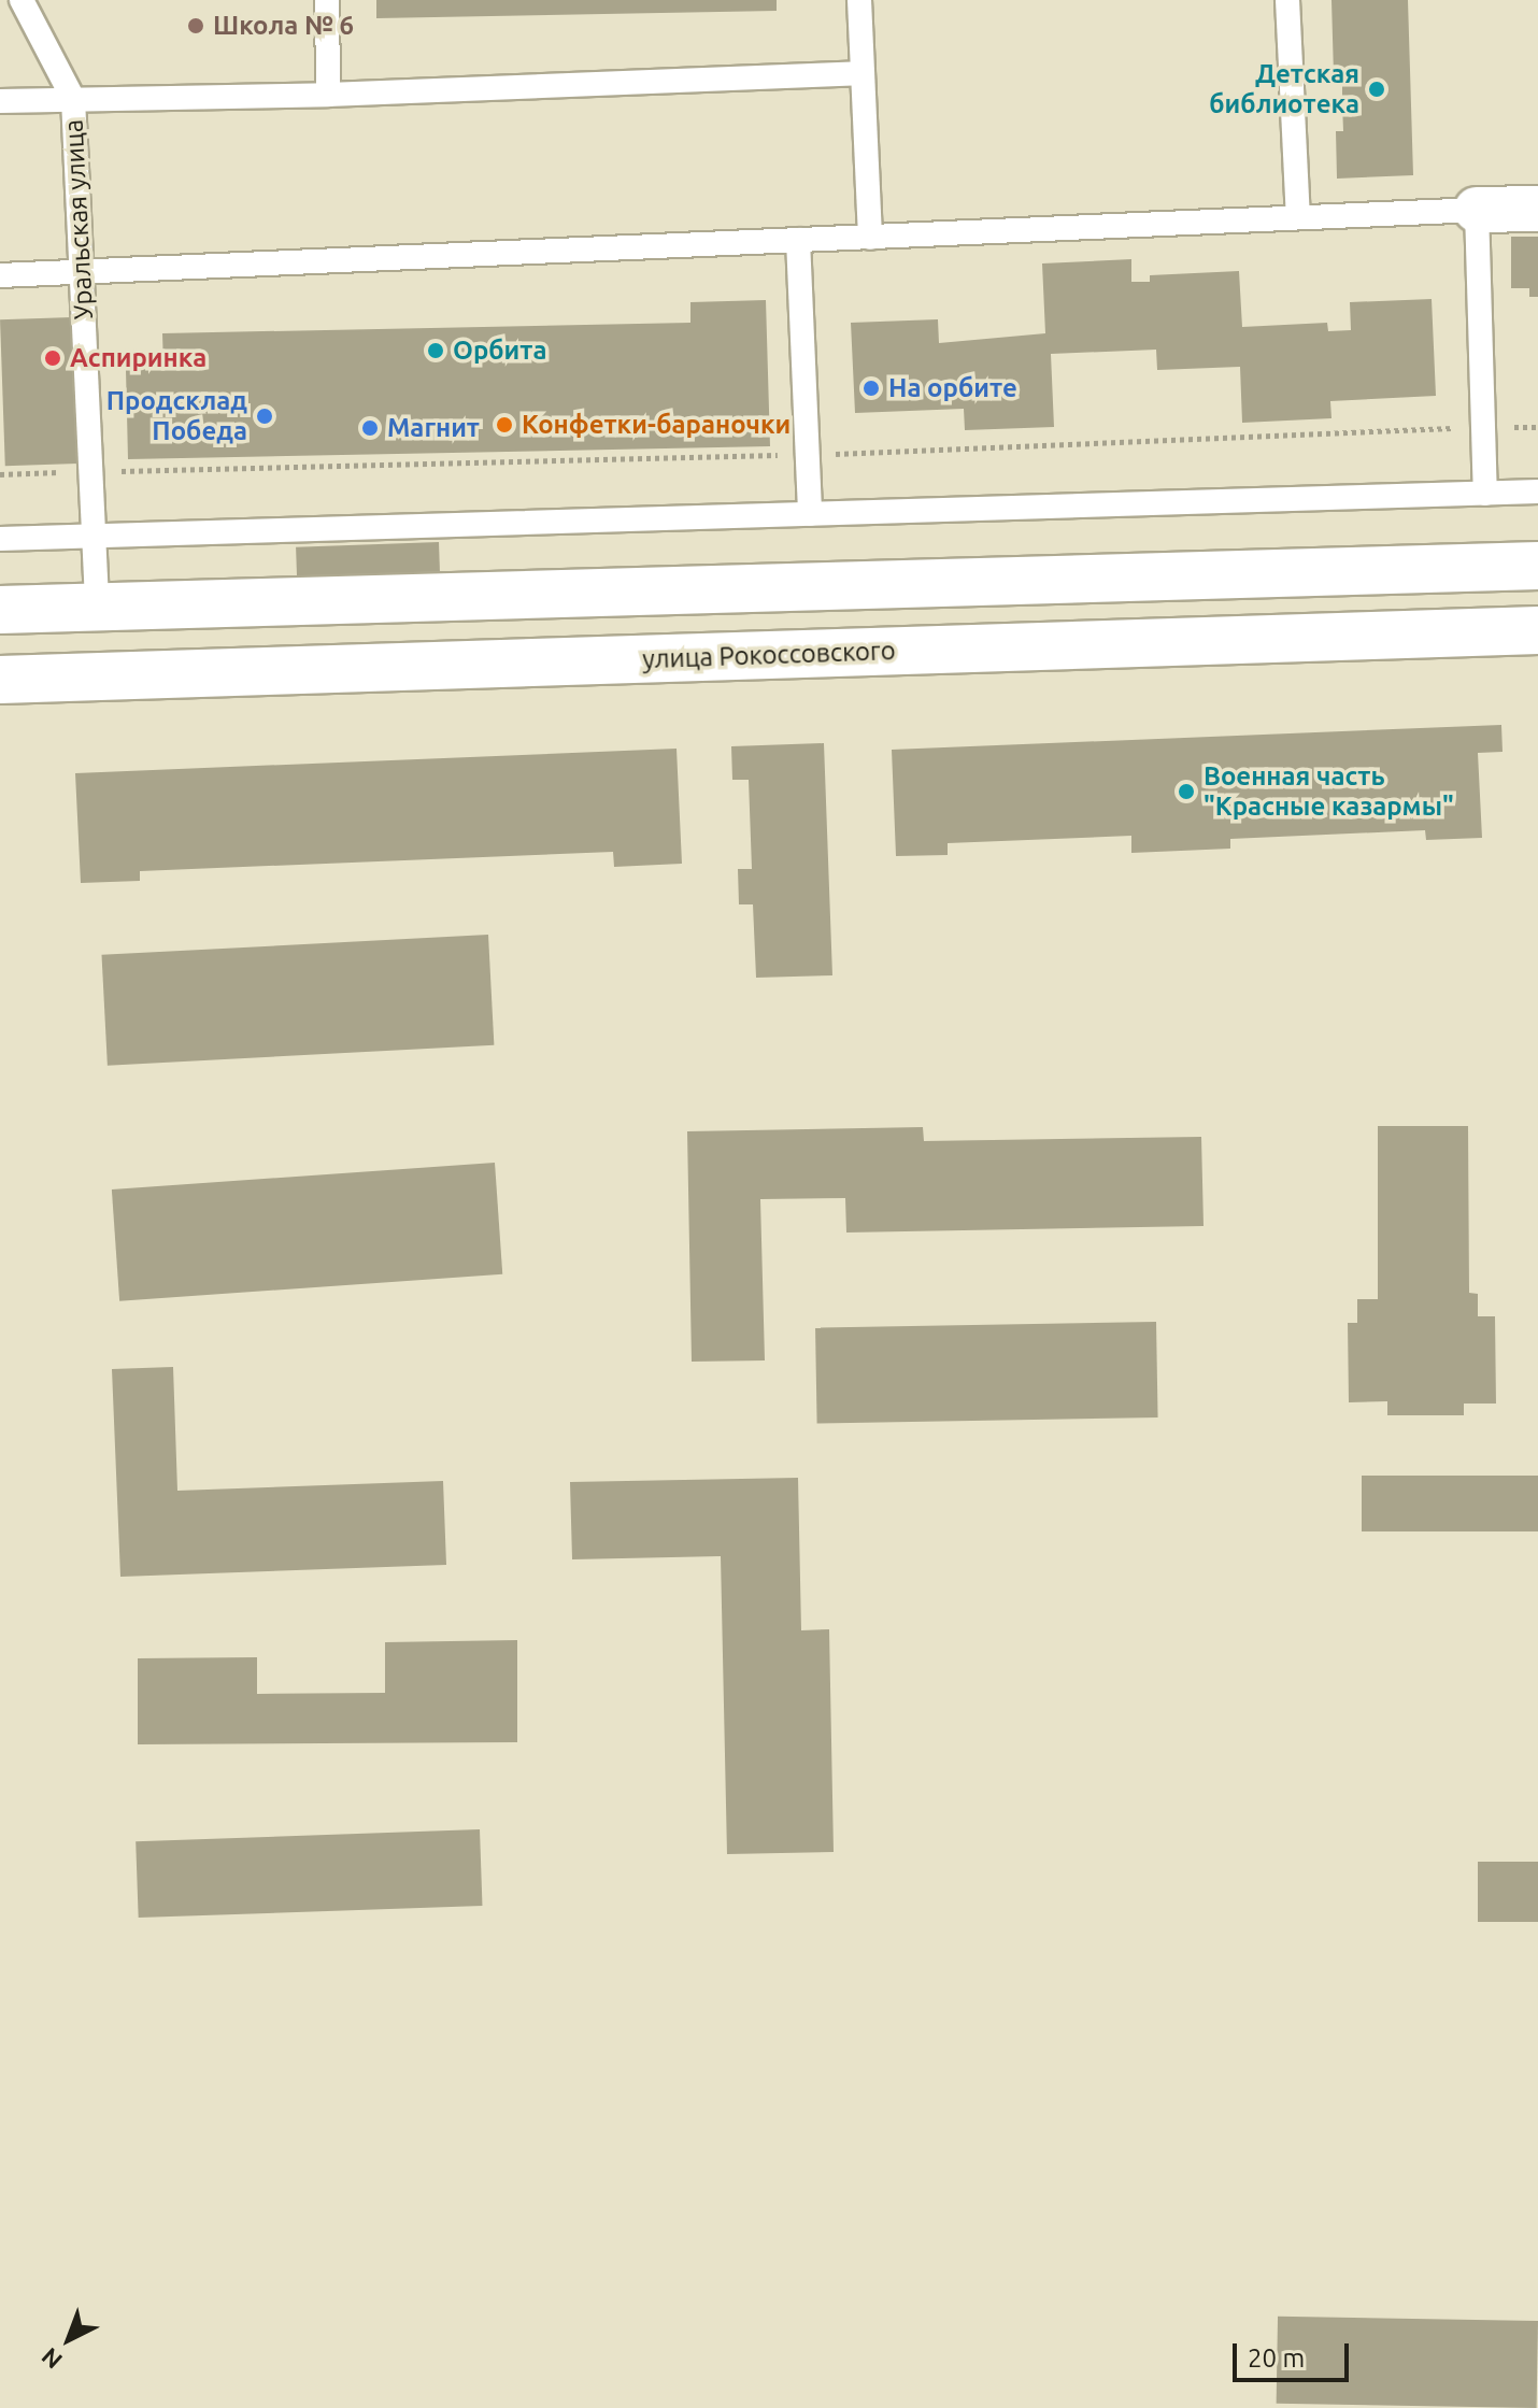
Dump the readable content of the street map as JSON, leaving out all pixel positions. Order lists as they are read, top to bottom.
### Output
{
  "streets": {
    "highway": ["улица Рокоссовского"],
    "lane": ["Уральская улица"]
  },
  "places": [
    "Школа № 6",
    "Детская библиотека",
    "Орбита",
    "Аспиринка",
    "На орбите",
    "Продсклад Победа",
    "Конфетки-бараночки",
    "Магнит",
    "Военная часть \"Красные казармы\""
  ],
  "scale_bar": "20 m",
  "north": "bottom left"
}
